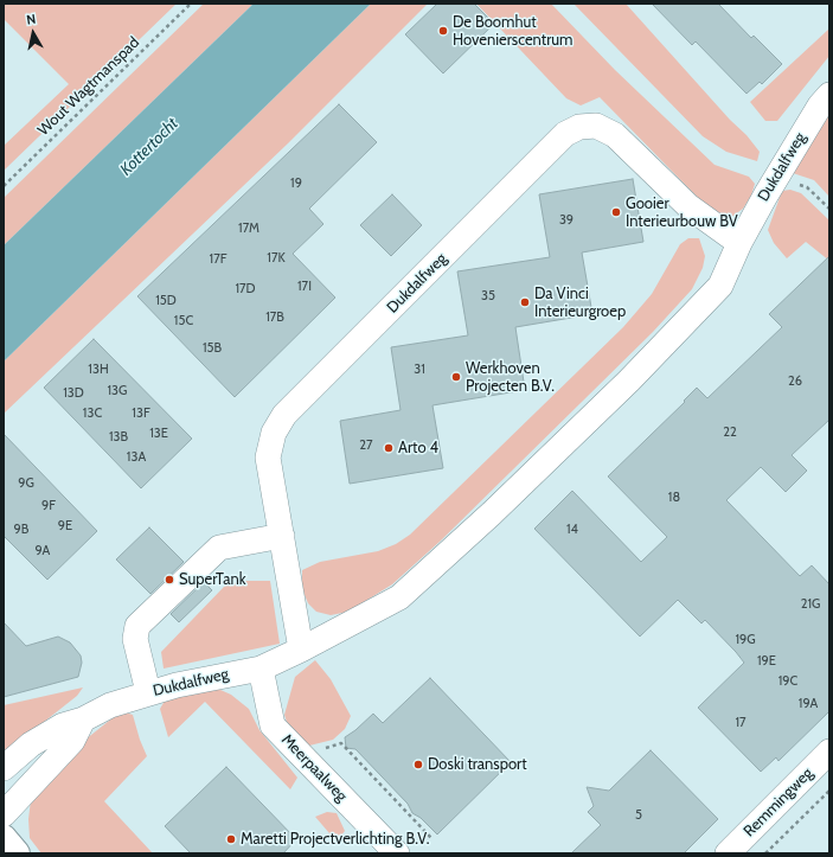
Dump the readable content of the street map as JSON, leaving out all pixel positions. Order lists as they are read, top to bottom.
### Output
{
  "streets": {
    "street": ["Dukdalfweg", "Meerpaalweg", "Remmingweg"],
    "path": ["Wout Wagtmanspad"]
  },
  "crossings": [
    ["Dukdalfweg", "Meerpaalweg"]
  ],
  "water": ["Kottertocht"],
  "places": [
    "De Boomhut Hovenierscentrum",
    "Gooier Interieurbouw BV",
    "Da Vinci Interieurgroep",
    "Werkhoven Projecten B.V.",
    "Arto 4",
    "SuperTank",
    "Doski transport",
    "Maretti Projectverlichting B.V."
  ],
  "house_numbers": [
    "19",
    "39",
    "17M",
    "17K",
    "17F",
    "17I",
    "17D",
    "35",
    "15D",
    "17B",
    "15C",
    "15B",
    "13H",
    "31",
    "26",
    "13G",
    "13D",
    "13C",
    "13F",
    "22",
    "13E",
    "13B",
    "27",
    "13A",
    "9G",
    "18",
    "9F",
    "9E",
    "9B",
    "14",
    "9A",
    "21G",
    "19G",
    "19E",
    "19C",
    "19A",
    "17",
    "5"
  ],
  "north": "top"
}
